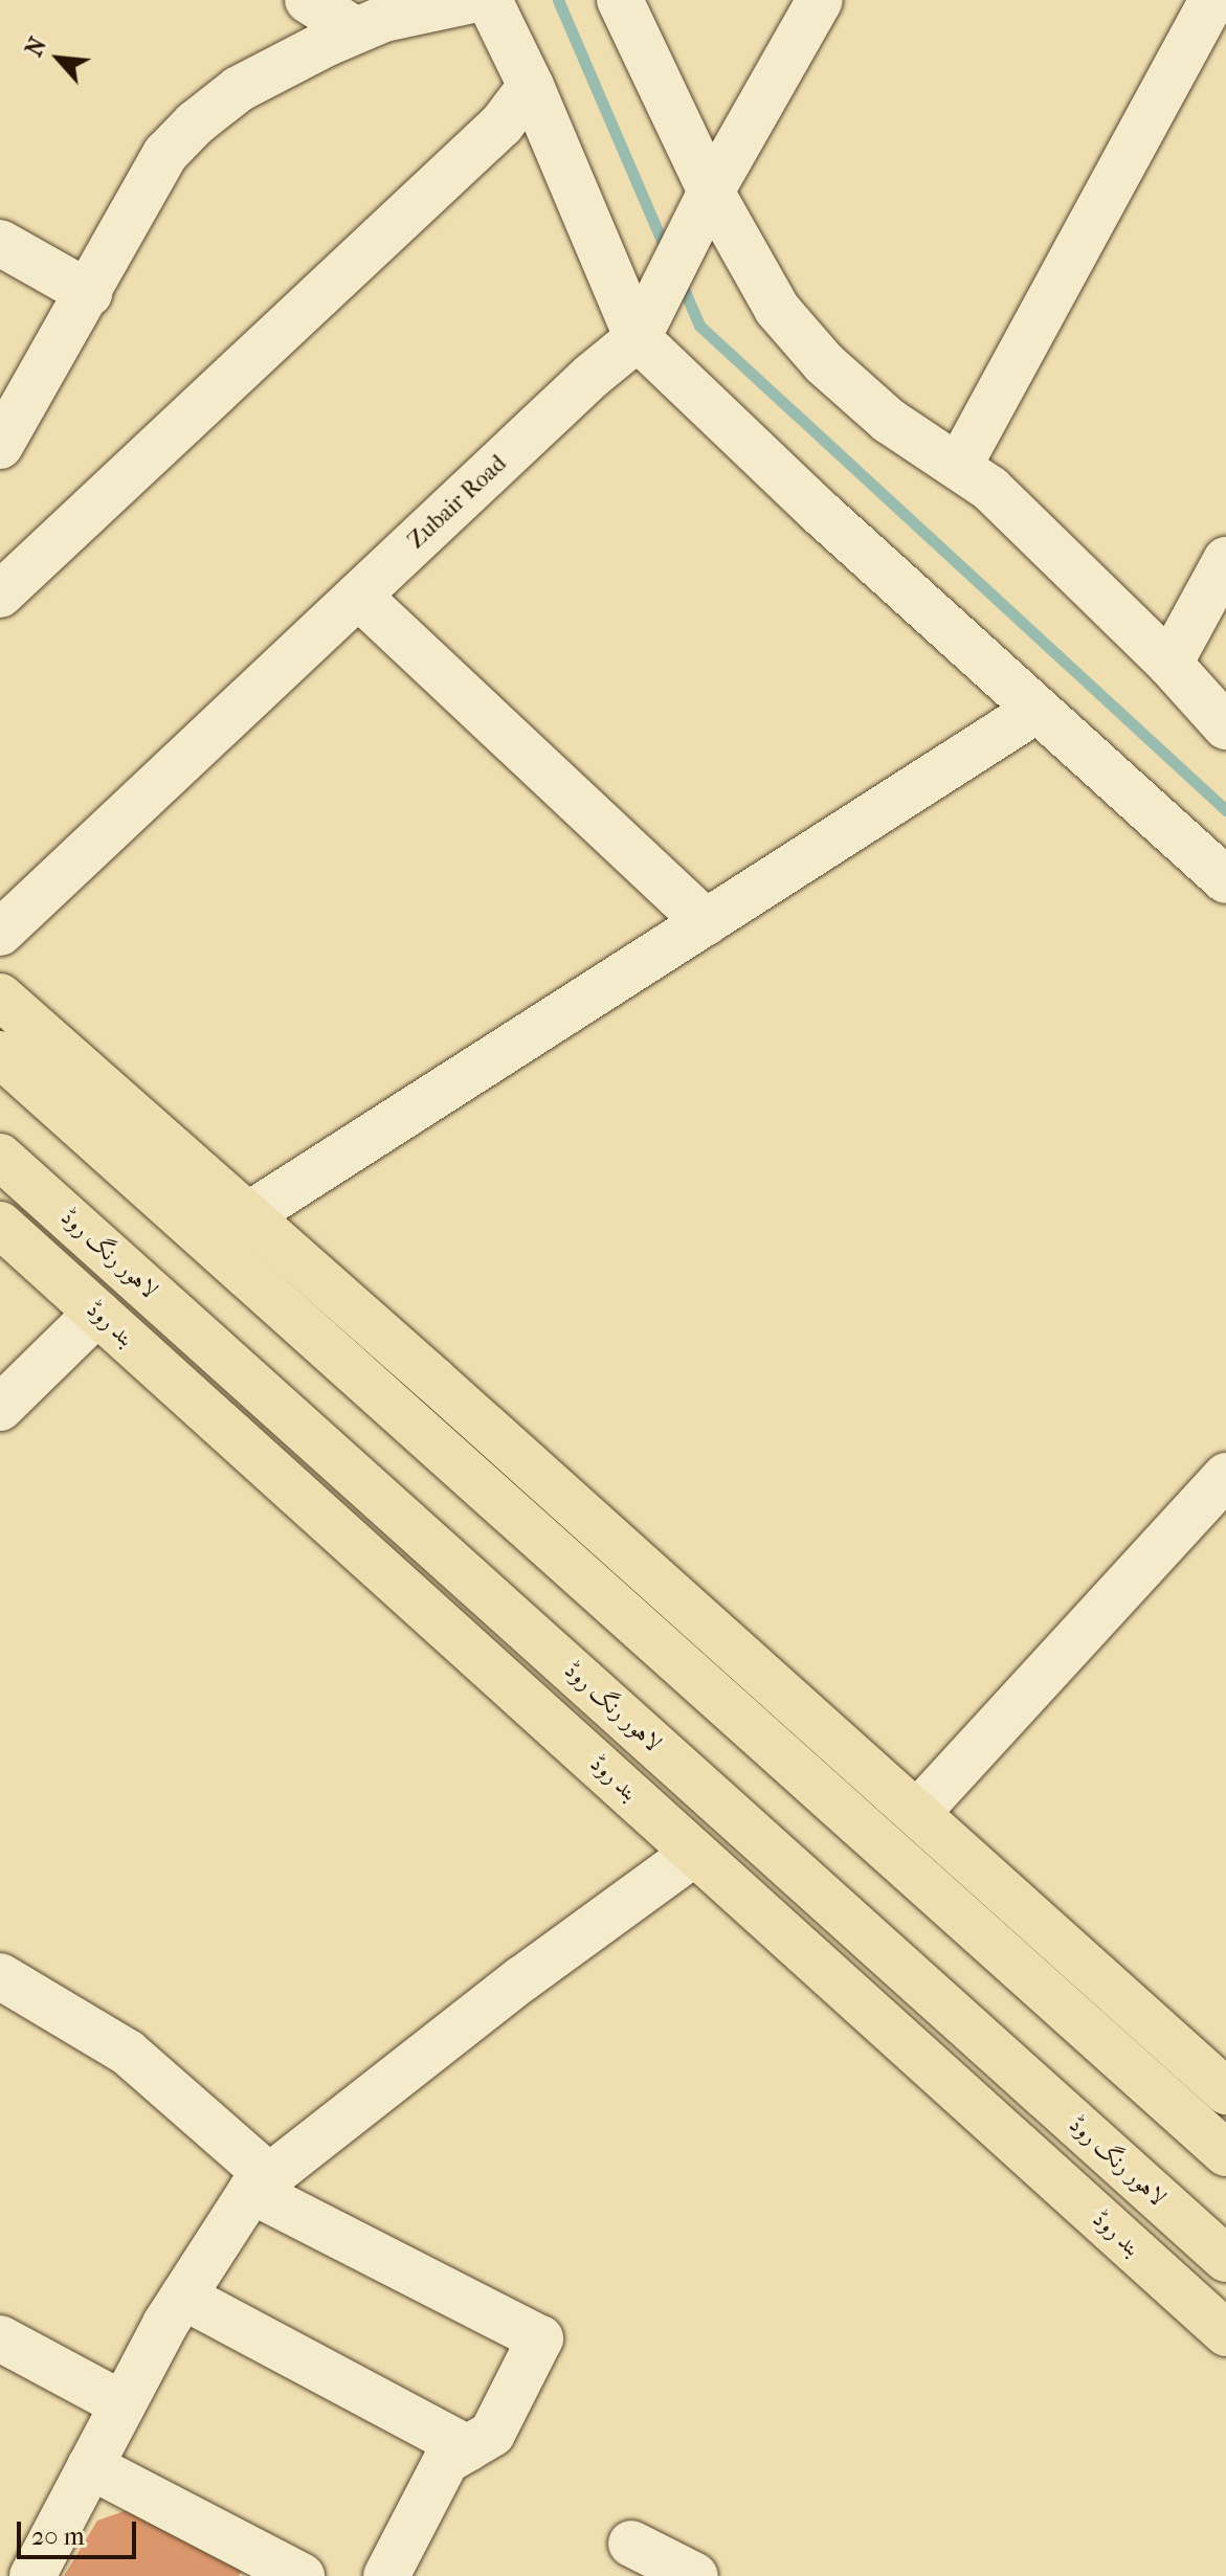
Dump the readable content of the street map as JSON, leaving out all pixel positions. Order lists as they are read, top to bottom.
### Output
{
  "streets": {
    "main road": ["لاہور رنگ روڈ", "بند روڈ"],
    "street": ["Zubair Road"]
  },
  "scale_bar": "20 m",
  "north": "top left"
}
